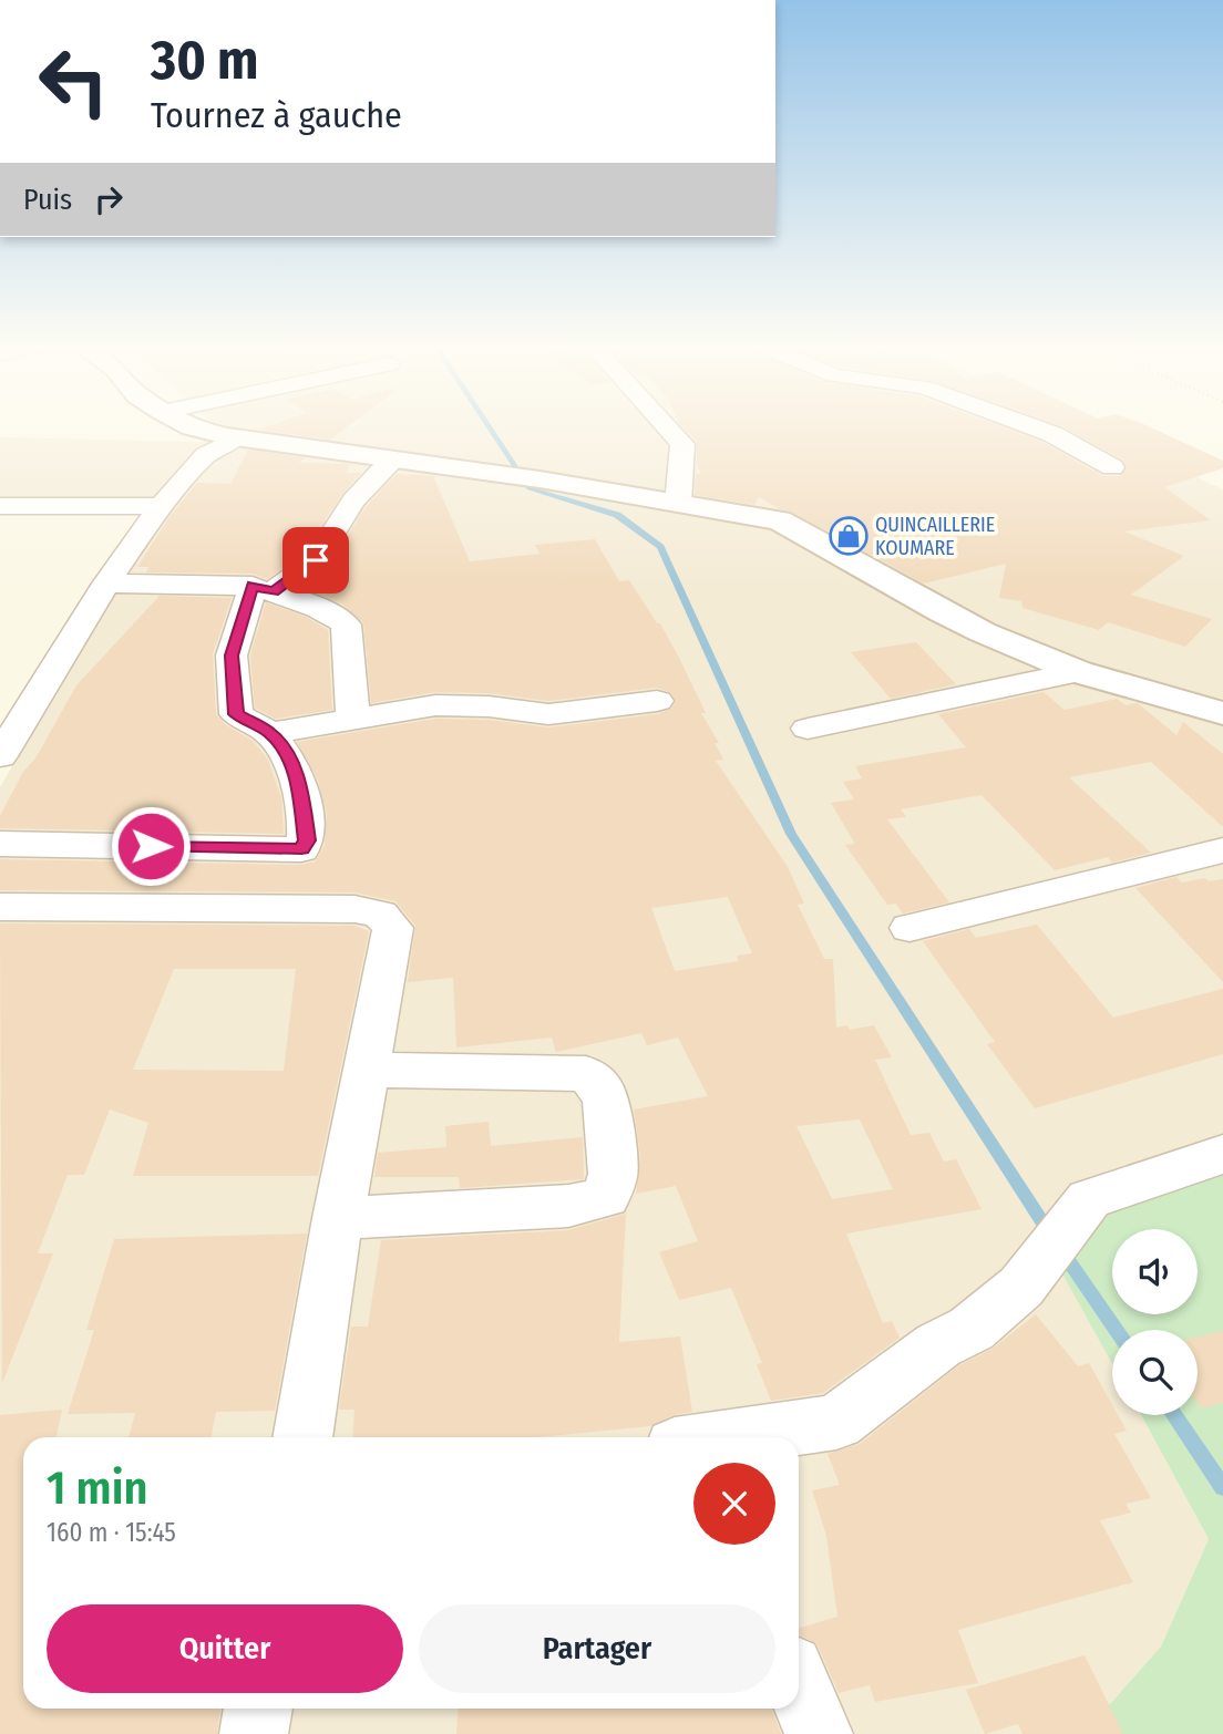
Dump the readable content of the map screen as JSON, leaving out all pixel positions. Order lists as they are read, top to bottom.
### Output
{
  "places": {
    "shop": ["QUINCAILLERIE KOUMARE"]
  },
  "page": {
    "turn": ["30 m", "Tournez à gauche"],
    "then": "Puis",
    "heading": ["1 min", "160 m · 15:45"],
    "buttons": ["Quitter", "Partager"]
  }
}
